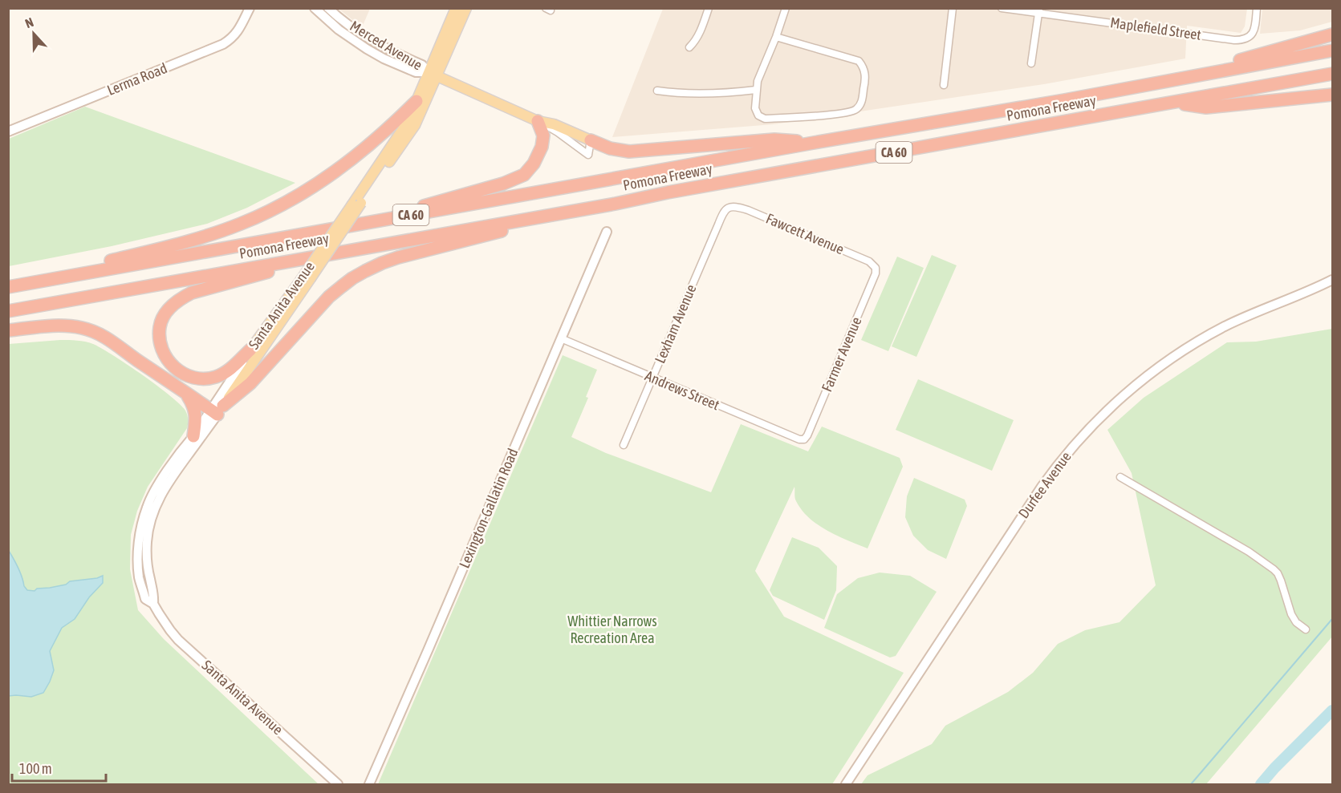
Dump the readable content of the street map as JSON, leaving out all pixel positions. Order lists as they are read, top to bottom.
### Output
{
  "streets": {
    "highway": ["Pomona Freeway", "CA 60"],
    "main road": [
      "Merced Avenue",
      "Lerma Road",
      "Santa Anita Avenue",
      "Durfee Avenue",
      "Lexington-Gallatin Road"
    ],
    "street": [
      "Maplefield Street",
      "Fawcett Avenue",
      "Lexham Avenue",
      "Farmer Avenue",
      "Andrews Street"
    ]
  },
  "crossings": [
    ["Merced Avenue", "Santa Anita Avenue"],
    ["Fawcett Avenue", "Lexham Avenue"],
    ["Fawcett Avenue", "Farmer Avenue"],
    ["Lexham Avenue", "Andrews Street"],
    ["Farmer Avenue", "Andrews Street"],
    ["Andrews Street", "Lexington-Gallatin Road"]
  ],
  "parks": ["Whittier Narrows Recreation Area"],
  "scale_bar": "100 m",
  "north": "top"
}
